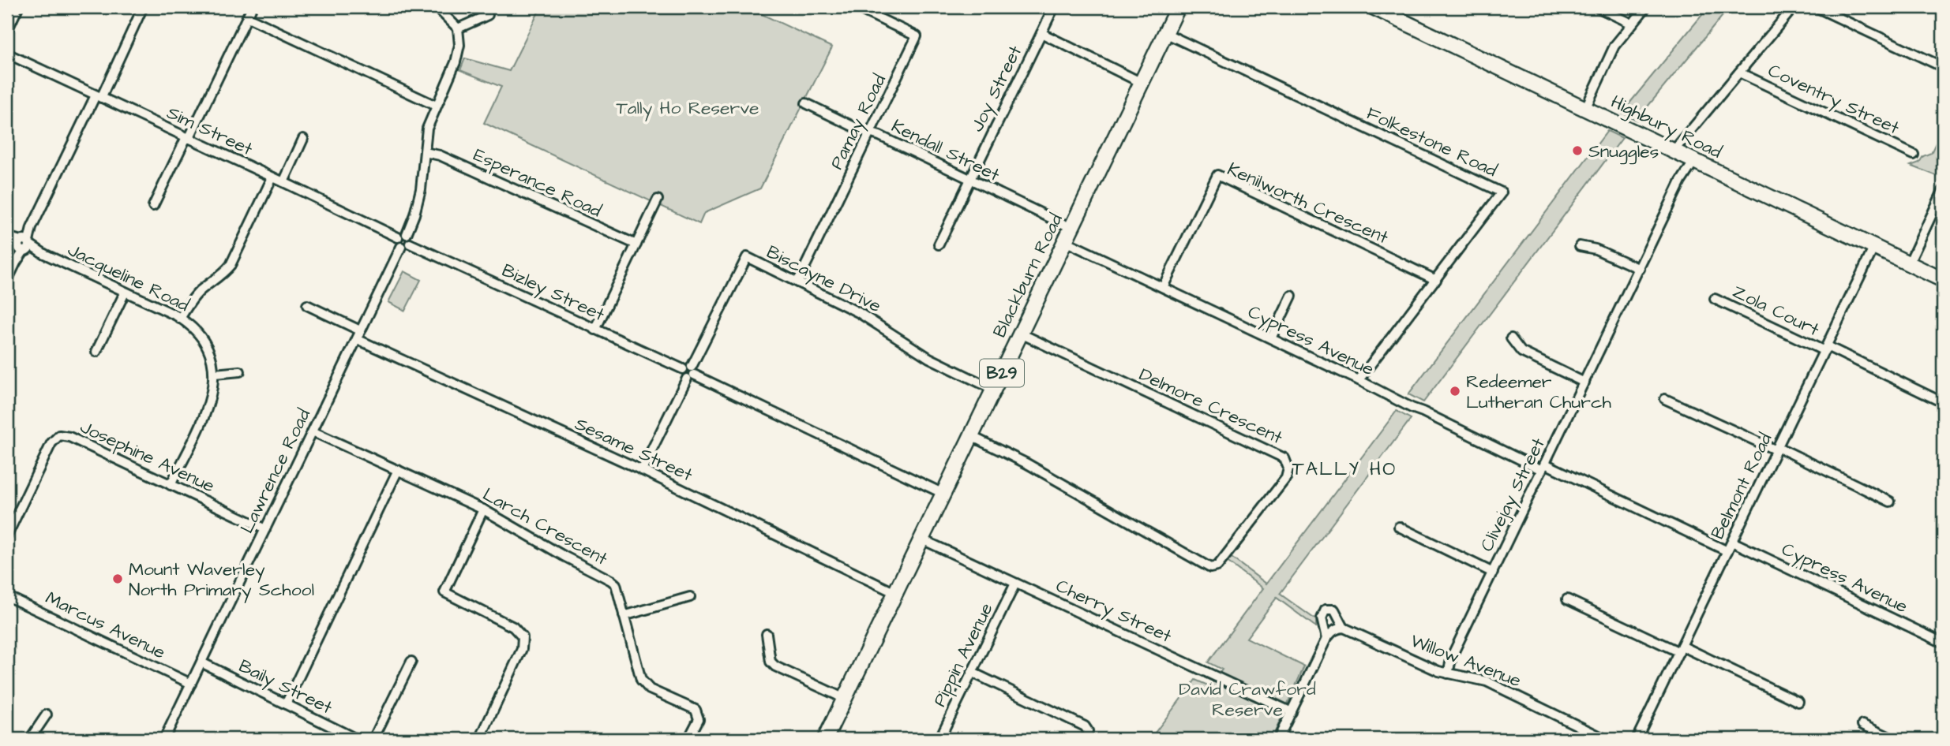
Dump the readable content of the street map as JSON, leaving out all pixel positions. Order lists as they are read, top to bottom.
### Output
{
  "streets": {
    "main road": ["Highbury Road", "Blackburn Road", "B29"],
    "street": [
      "Joy Street",
      "Coventry Street",
      "Pamay Road",
      "Sim Street",
      "Folkestone Road",
      "Kendall Street",
      "Esperance Road",
      "Kenilworth Crescent",
      "Jacqueline Road",
      "Biscayne Drive",
      "Bizley Street",
      "Zola Court",
      "Cypress Avenue",
      "Delmore Crescent",
      "Sesame Street",
      "Josephine Avenue",
      "Lawrence Road",
      "Belmont Road",
      "Clivejay Street",
      "Larch Crescent",
      "Cherry Street",
      "Marcus Avenue",
      "Pippin Avenue",
      "Willow Avenue",
      "Baily Street"
    ]
  },
  "crossings": [
    ["Joy Street", "Kendall Street"],
    ["Pamay Road", "Kendall Street"],
    ["Pamay Road", "Biscayne Drive"],
    ["Highbury Road", "Belmont Road"],
    ["Highbury Road", "Clivejay Street"],
    ["Sim Street", "Bizley Street"],
    ["Sim Street", "Lawrence Road"],
    ["Folkestone Road", "Kenilworth Crescent"],
    ["Folkestone Road", "Blackburn Road"],
    ["Folkestone Road", "Cypress Avenue"],
    ["Kendall Street", "Blackburn Road"],
    ["Kendall Street", "Cypress Avenue"],
    ["Esperance Road", "Lawrence Road"],
    ["Kenilworth Crescent", "Cypress Avenue"],
    ["Blackburn Road", "Biscayne Drive"],
    ["Blackburn Road", "Bizley Street"],
    ["Blackburn Road", "Cypress Avenue"],
    ["Blackburn Road", "Delmore Crescent"],
    ["Blackburn Road", "Sesame Street"],
    ["Blackburn Road", "Cherry Street"],
    ["Jacqueline Road", "Josephine Avenue"],
    ["Biscayne Drive", "Bizley Street"],
    ["Bizley Street", "Lawrence Road"],
    ["Zola Court", "Belmont Road"],
    ["Cypress Avenue", "Belmont Road"],
    ["Cypress Avenue", "Clivejay Street"],
    ["Sesame Street", "Lawrence Road"],
    ["Josephine Avenue", "Lawrence Road"],
    ["Lawrence Road", "Larch Crescent"],
    ["Lawrence Road", "Marcus Avenue"],
    ["Lawrence Road", "Baily Street"],
    ["Clivejay Street", "Willow Avenue"],
    ["Cherry Street", "Pippin Avenue"]
  ],
  "districts": ["TALLY HO"],
  "parks": ["Tally Ho Reserve", "David Crawford Reserve"],
  "places": ["Snuggles", "Redeemer Lutheran Church", "Mount Waverley North Primary School"]
}
